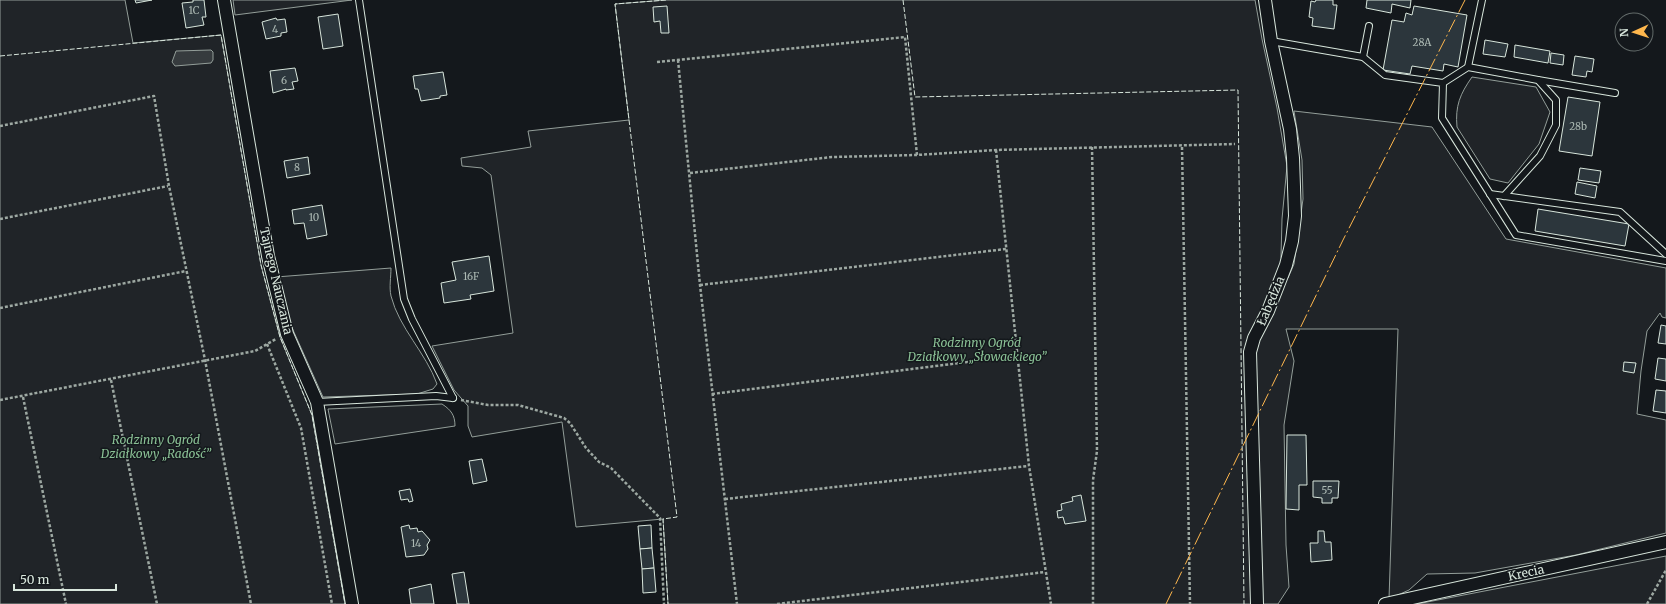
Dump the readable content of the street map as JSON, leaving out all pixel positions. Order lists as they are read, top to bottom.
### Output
{
  "streets": {
    "street": ["Tajnego Nauczania", "Łabędzia", "Krecia"]
  },
  "parks": ["Rodzinny Ogród Działkowy „Słowackiego”", "Rodzinny Ogród Działkowy „Radość”"],
  "house_numbers": [
    "1C",
    "4",
    "28A",
    "6",
    "28b",
    "8",
    "10",
    "16F",
    "55",
    "14"
  ],
  "scale_bar": "50 m",
  "north": "left"
}
